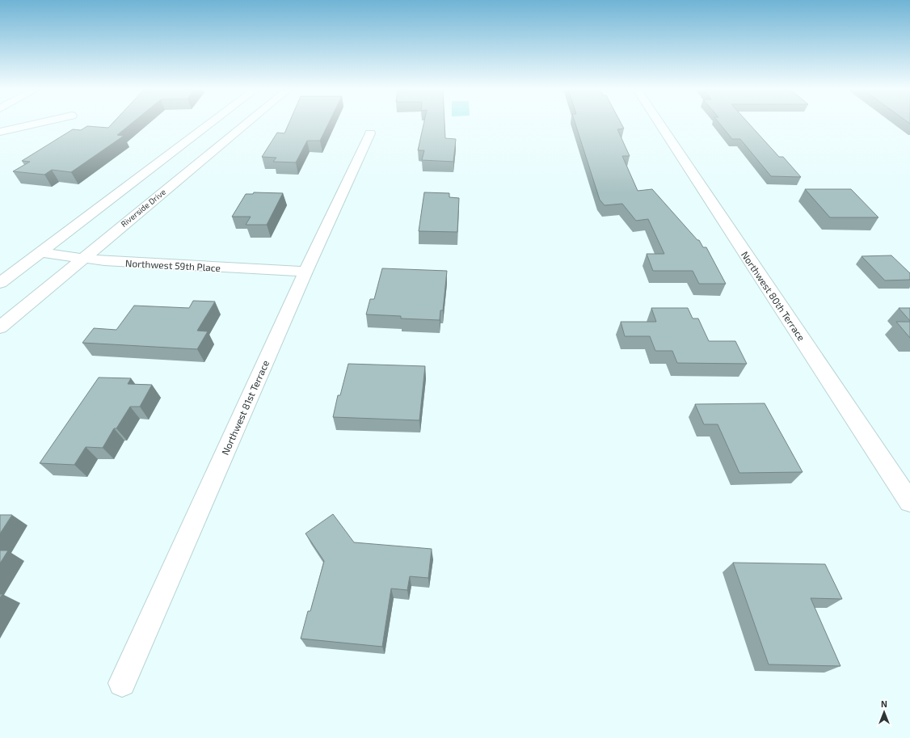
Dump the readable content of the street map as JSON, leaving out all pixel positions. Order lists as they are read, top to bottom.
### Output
{
  "streets": {
    "street": [
      "Riverside Drive",
      "Northwest 59th Place",
      "Northwest 80th Terrace",
      "Northwest 81st Terrace"
    ]
  },
  "crossings": [
    ["Riverside Drive", "Northwest 59th Place"],
    ["Northwest 59th Place", "Northwest 81st Terrace"]
  ],
  "north": "top"
}
